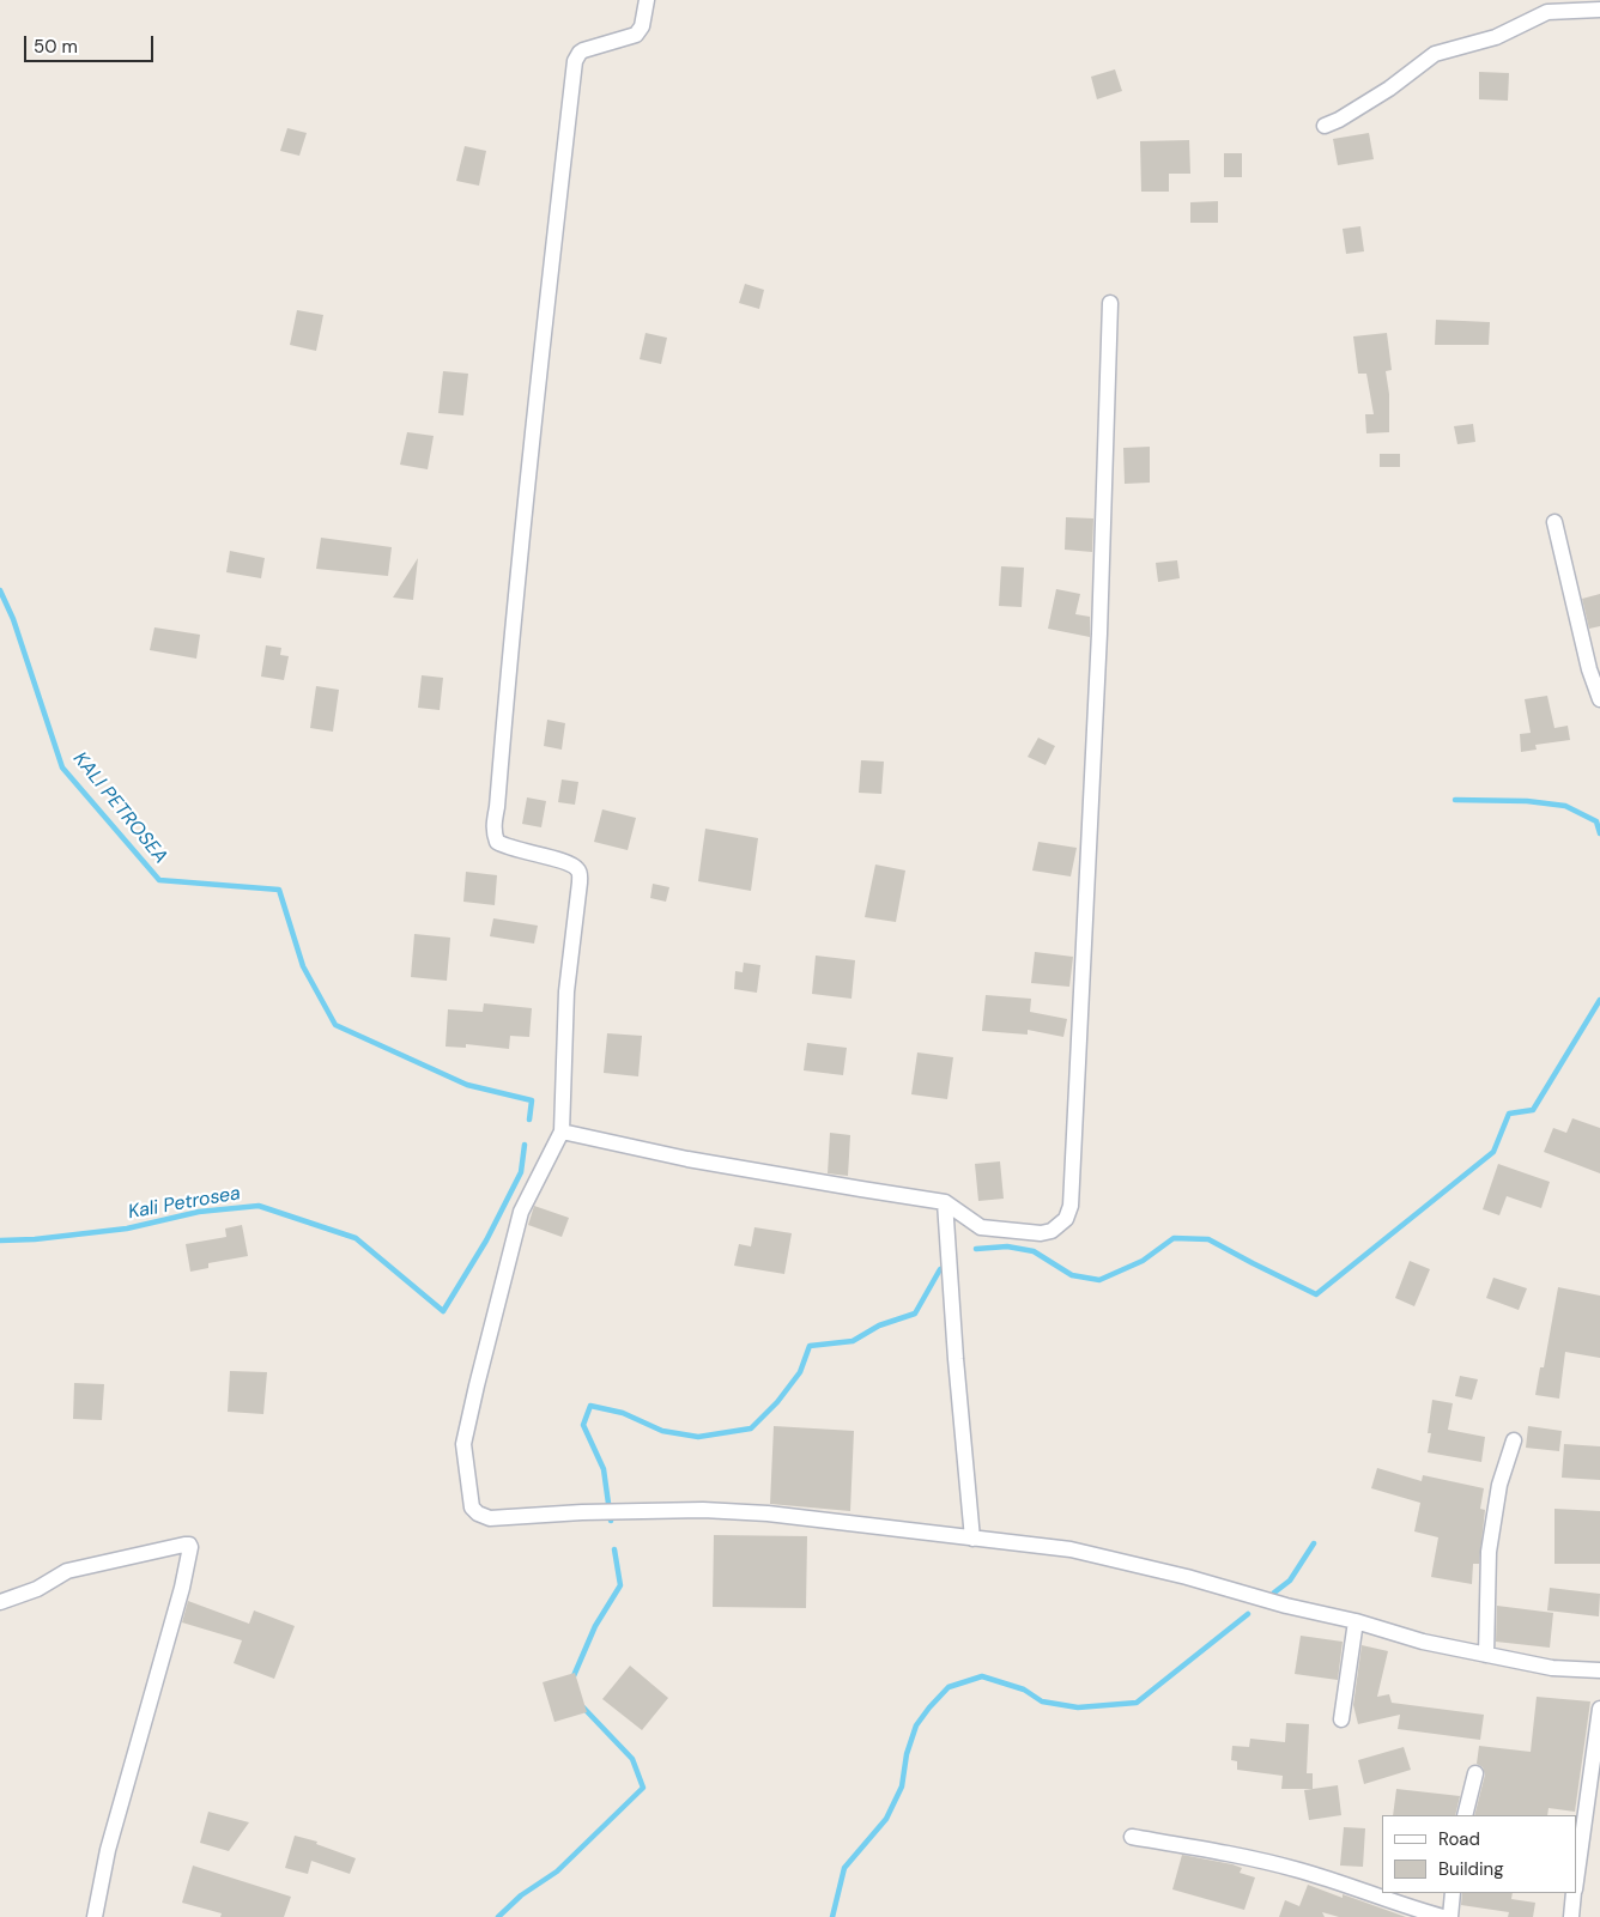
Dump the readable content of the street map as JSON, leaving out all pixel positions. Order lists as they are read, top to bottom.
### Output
{
  "water": ["KALI PETROSEA", "Kali Petrosea"],
  "legend": ["Road", "Building"],
  "scale_bar": "50 m"
}
